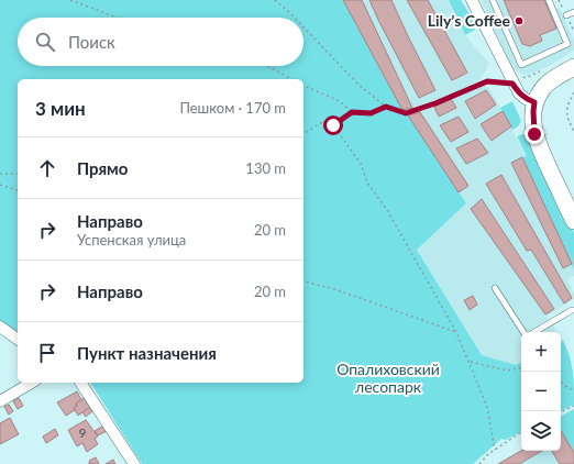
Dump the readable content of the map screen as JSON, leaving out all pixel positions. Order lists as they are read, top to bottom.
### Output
{
  "parks": ["Опалиховский лесопарк"],
  "places": ["Lily’s Coffee"],
  "house_numbers": ["9"],
  "page": {
    "search": "Поиск",
    "heading": ["3 мин", "Пешком · 170 m"],
    "list": [
      ["Прямо", "130 m"],
      ["Направо", "Успенская улица", "20 m"],
      ["Направо", "20 m"],
      "Пункт назначения"
    ],
    "map_buttons": ["+", "−"]
  }
}
